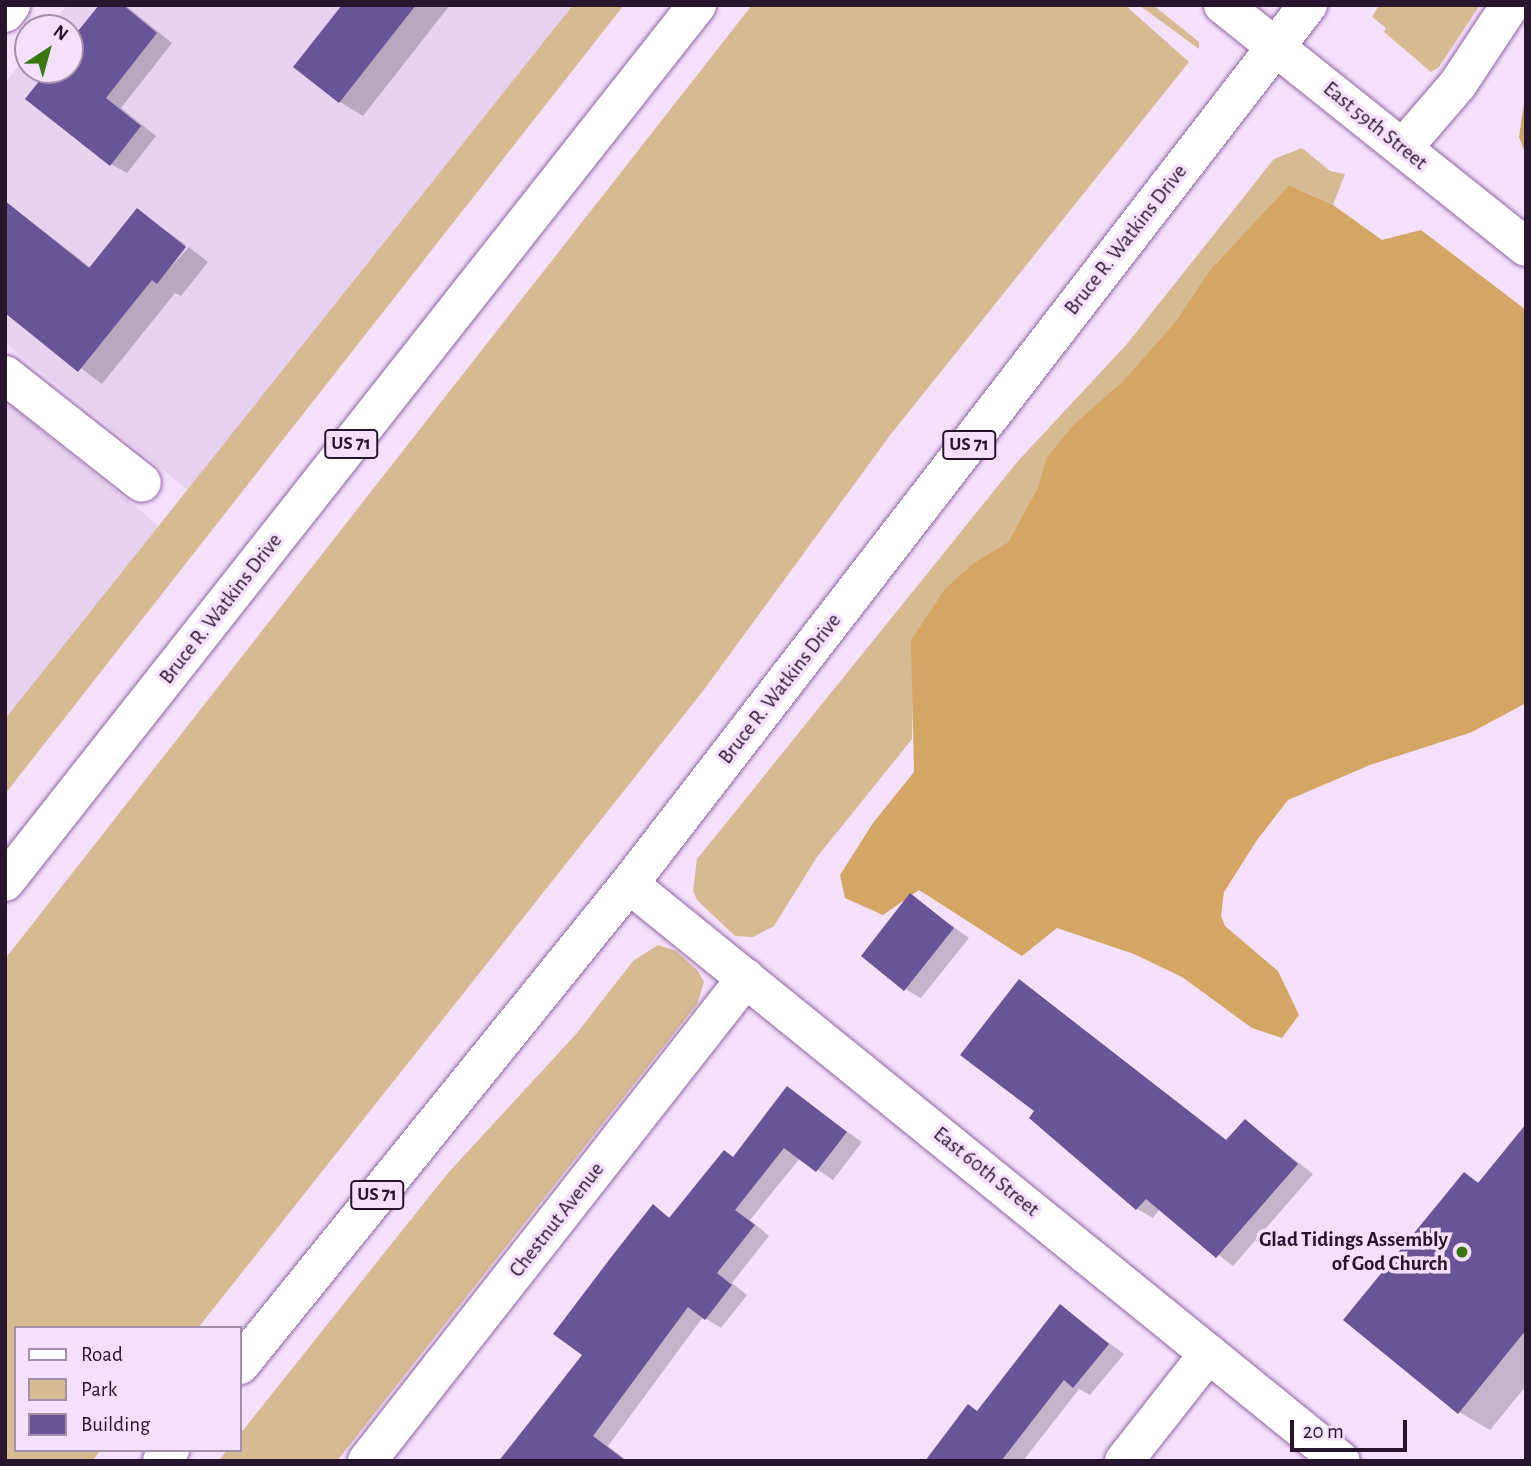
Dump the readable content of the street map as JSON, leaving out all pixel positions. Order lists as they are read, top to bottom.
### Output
{
  "streets": {
    "main road": [
      "East 59th Street",
      "Bruce R. Watkins Drive",
      "US 71",
      "East 60th Street",
      "Chestnut Avenue"
    ]
  },
  "crossings": [
    ["East 59th Street", "Bruce R. Watkins Drive"],
    ["Bruce R. Watkins Drive", "East 60th Street"],
    ["East 60th Street", "Chestnut Avenue"]
  ],
  "places": ["Glad Tidings Assembly of God Church"],
  "legend": ["Road", "Park", "Building"],
  "scale_bar": "20 m",
  "north": "top right"
}
